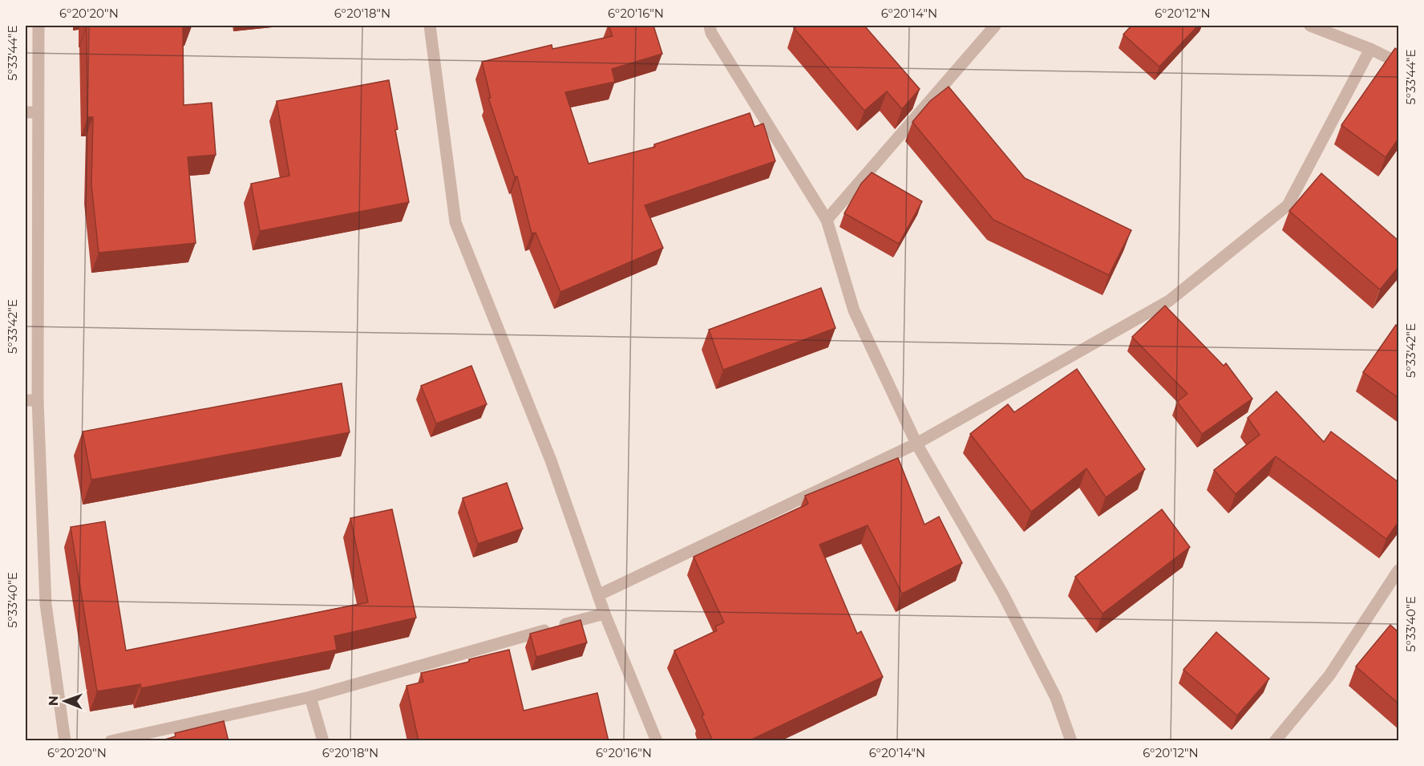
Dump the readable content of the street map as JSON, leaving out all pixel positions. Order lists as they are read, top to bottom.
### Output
{
  "north": "left",
  "coordinates": [
    "6°20'20\"N",
    "6°20'18\"N",
    "6°20'16\"N",
    "6°20'14\"N",
    "6°20'12\"N",
    "5°33'44\"E",
    "5°33'42\"E",
    "5°33'40\"E"
  ]
}
